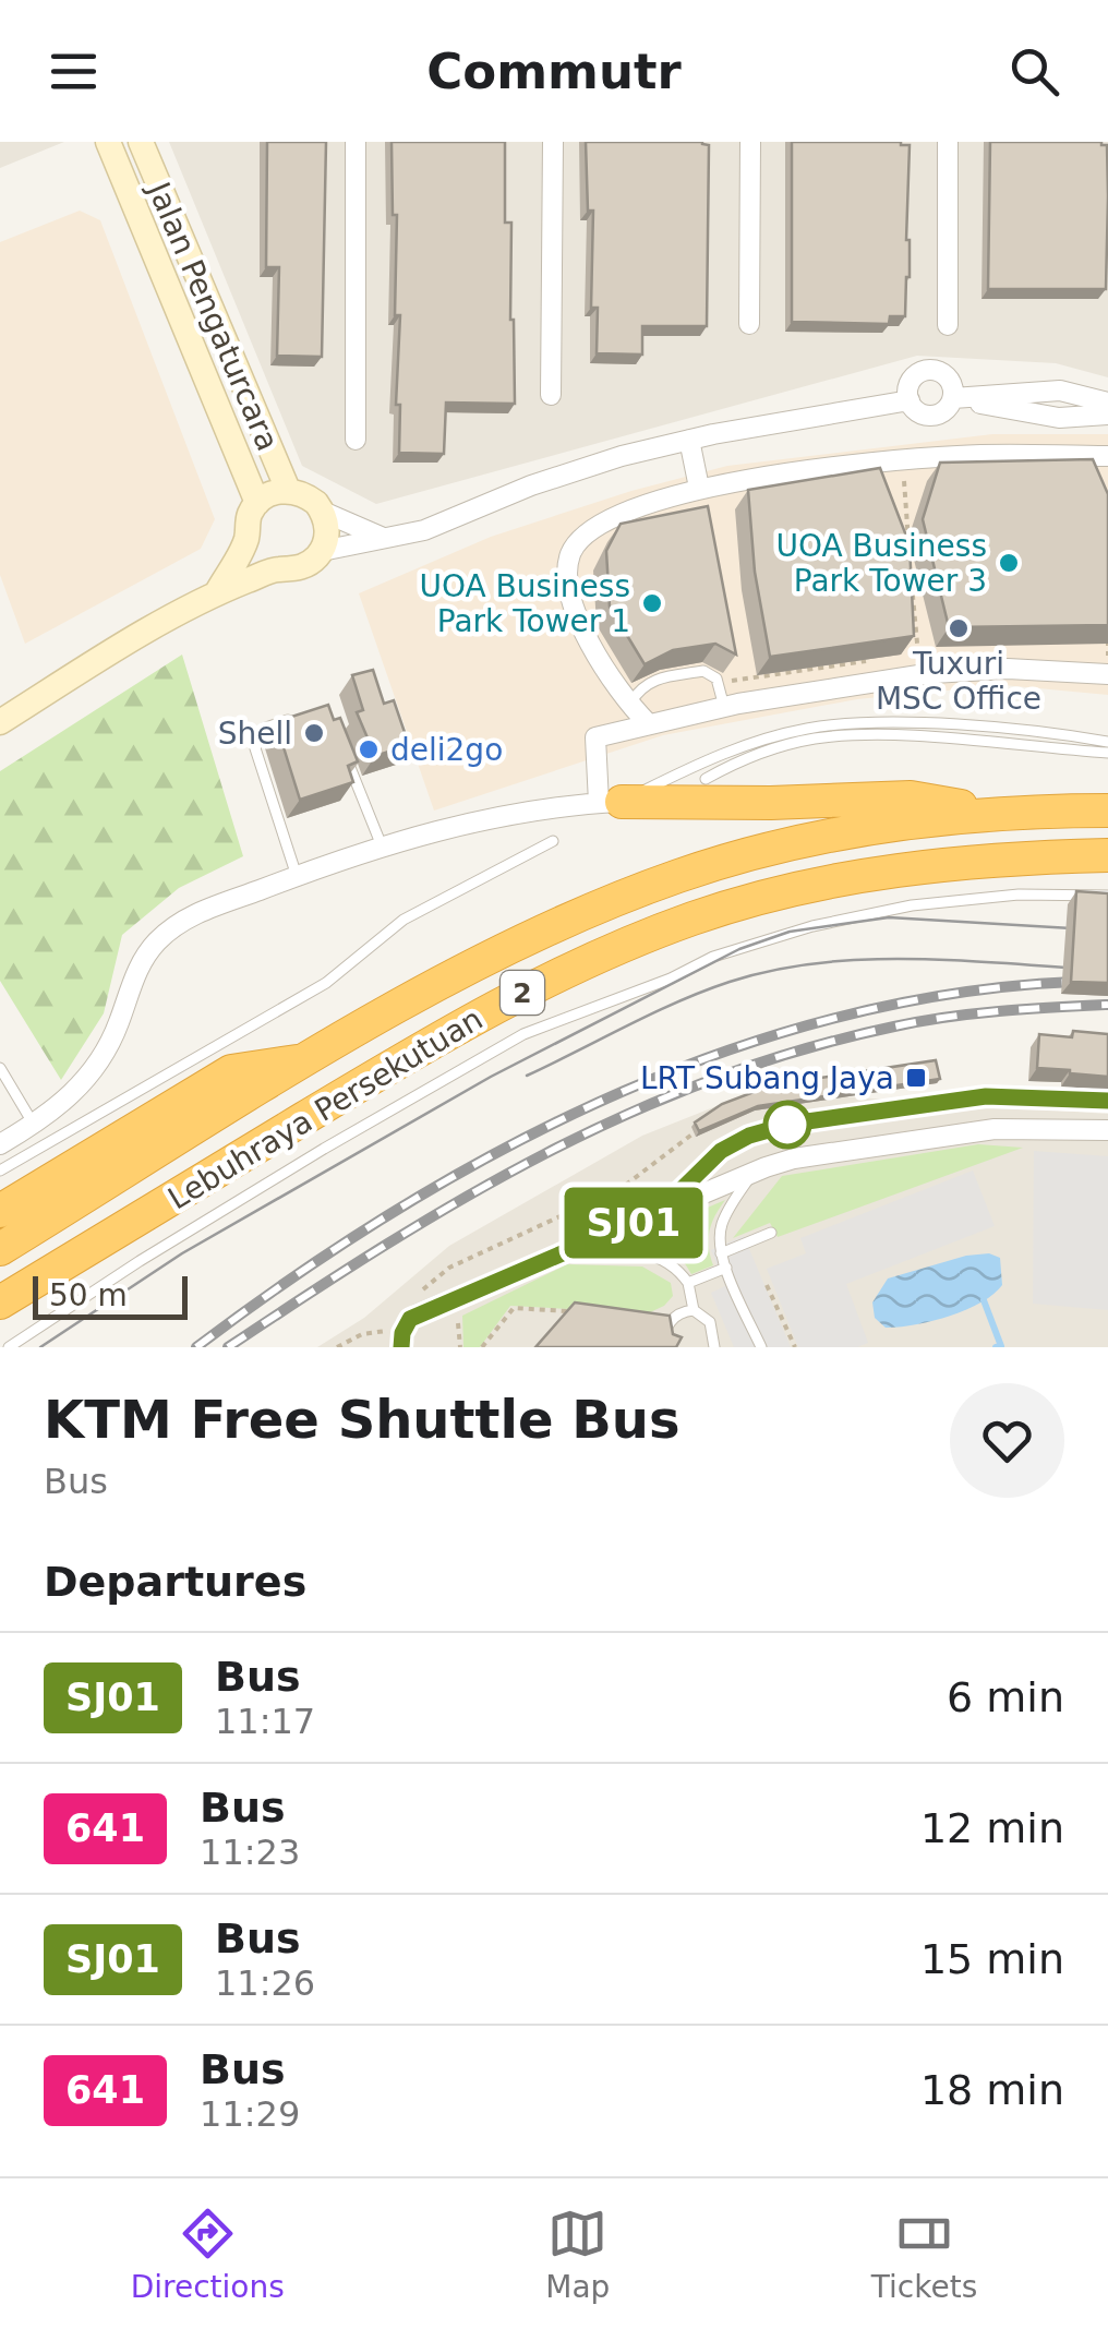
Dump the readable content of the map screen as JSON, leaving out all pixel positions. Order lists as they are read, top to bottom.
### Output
{
  "streets": {
    "highway": ["2", "Lebuhraya Persekutuan"],
    "street": ["Jalan Pengaturcara"]
  },
  "places": {
    "other": [
      "UOA Business Park Tower 3",
      "UOA Business Park Tower 1",
      "Tuxuri MSC Office",
      "Shell",
      "deli2go"
    ],
    "transit": ["LRT Subang Jaya"]
  },
  "lines": ["bus line SJ01"],
  "scale_bar": "50 m",
  "page": {
    "header": "Commutr",
    "on_map": "SJ01",
    "scale": "50 m",
    "heading": [
      ["KTM Free Shuttle Bus", "Bus"],
      "Departures"
    ],
    "list": [
      {
        "mark": "SJ01",
        "name": "Bus",
        "note": "11:17",
        "value": "6 min"
      },
      {
        "mark": "641",
        "name": "Bus",
        "note": "11:23",
        "value": "12 min"
      },
      {
        "mark": "SJ01",
        "name": "Bus",
        "note": "11:26",
        "value": "15 min"
      },
      {
        "mark": "641",
        "name": "Bus",
        "note": "11:29",
        "value": "18 min"
      }
    ],
    "tabs": ["Directions", "Map", "Tickets"]
  }
}
